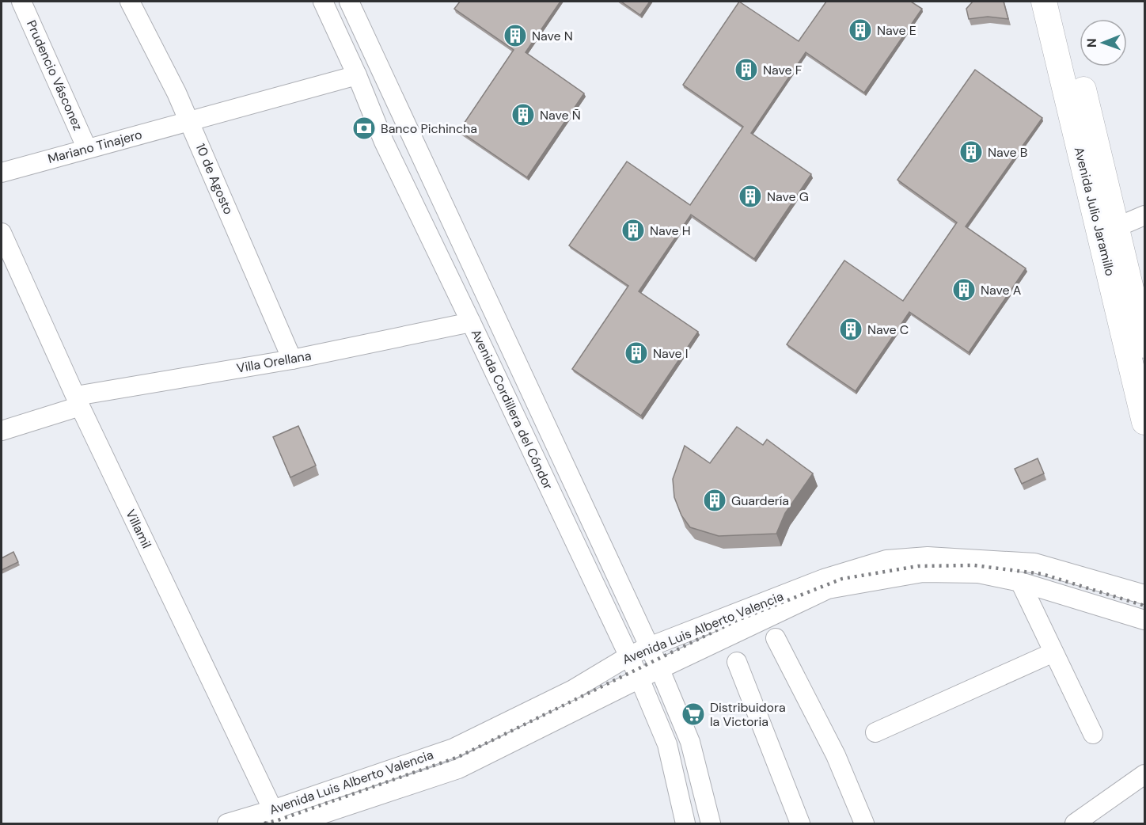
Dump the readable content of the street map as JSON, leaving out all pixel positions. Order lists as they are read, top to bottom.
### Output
{
  "streets": {
    "main road": ["Avenida Julio Jaramillo"],
    "street": [
      "Prudencio Vásconez",
      "Mariano Tinajero",
      "10 de Agosto",
      "Villa Orellana",
      "Avenida Cordillera del Cóndor",
      "Villamil",
      "Avenida Luis Alberto Valencia"
    ]
  },
  "crossings": [
    ["Prudencio Vásconez", "Mariano Tinajero"],
    ["Mariano Tinajero", "10 de Agosto"],
    ["Mariano Tinajero", "Avenida Cordillera del Cóndor"],
    ["10 de Agosto", "Villa Orellana"],
    ["Villa Orellana", "Avenida Cordillera del Cóndor"],
    ["Villa Orellana", "Villamil"],
    ["Avenida Cordillera del Cóndor", "Avenida Luis Alberto Valencia"],
    ["Villamil", "Avenida Luis Alberto Valencia"]
  ],
  "places": {
    "building": [
      "Nave E",
      "Nave N",
      "Nave F",
      "Nave Ñ",
      "Nave B",
      "Nave G",
      "Nave H",
      "Nave A",
      "Nave C",
      "Nave I",
      "Guardería"
    ],
    "bank": ["Banco Pichincha"],
    "supermarket": ["Distribuidora la Victoria"]
  },
  "north": "left"
}
